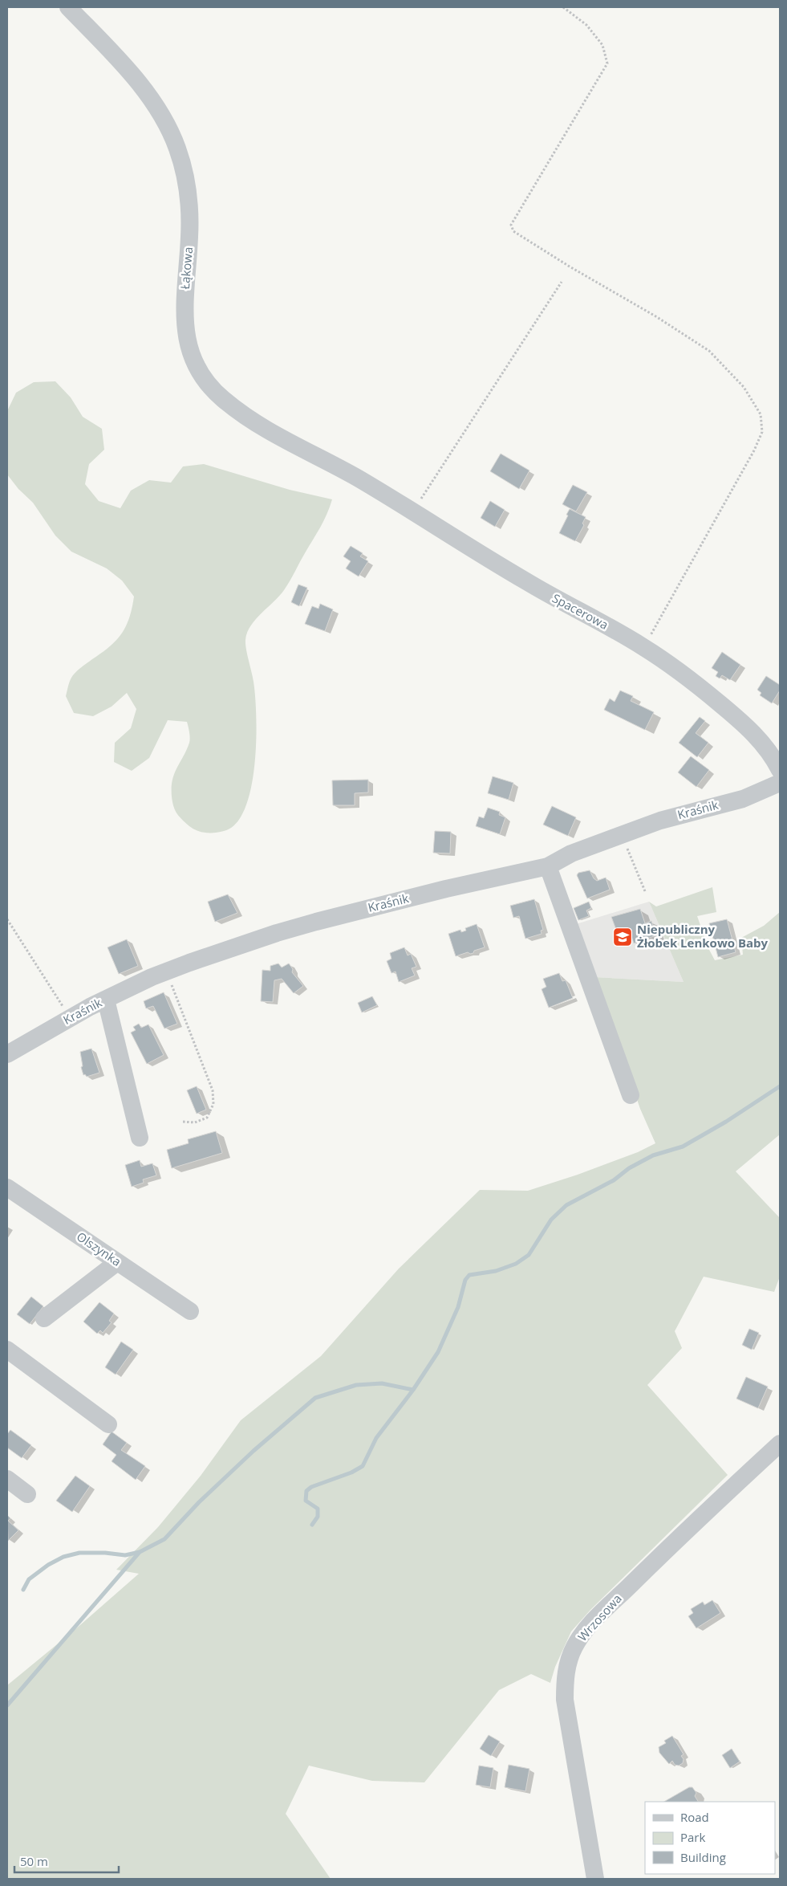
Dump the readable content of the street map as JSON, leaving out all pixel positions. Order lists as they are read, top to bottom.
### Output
{
  "streets": {
    "street": [
      "Łąkowa",
      "Spacerowa",
      "Kraśnik",
      "Olszynka",
      "Wrzosowa"
    ]
  },
  "crossings": [
    ["Łąkowa", "Spacerowa"]
  ],
  "places": {
    "school or university": ["Niepubliczny Żłobek Lenkowo Baby"]
  },
  "legend": ["Road", "Park", "Building"],
  "scale_bar": "50 m"
}
